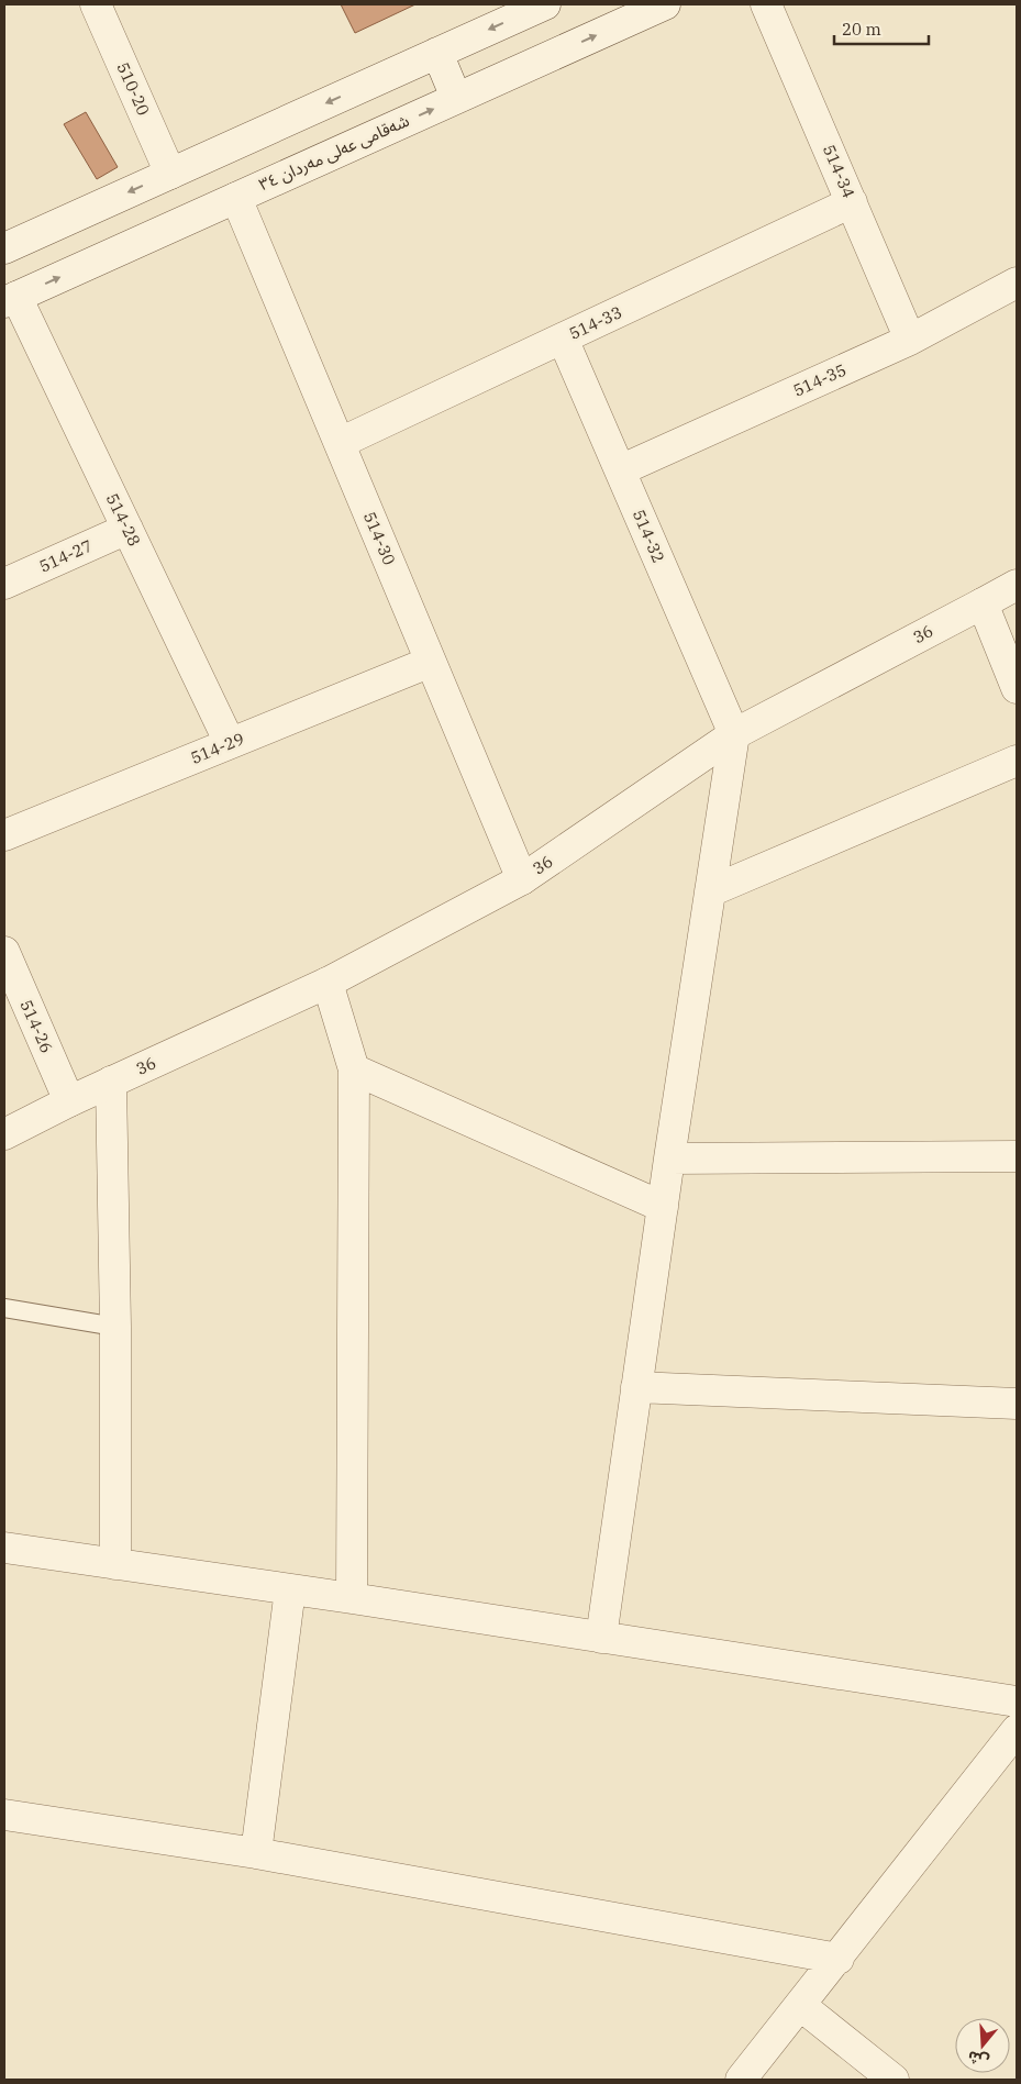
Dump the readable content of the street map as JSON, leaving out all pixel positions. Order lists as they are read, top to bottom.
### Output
{
  "streets": {
    "street": [
      "510-20",
      "شەقامی عەلی مەردان ٣٤",
      "514-34",
      "514-33",
      "514-35",
      "514-28",
      "514-32",
      "514-30",
      "514-27",
      "36",
      "514-29",
      "514-26"
    ]
  },
  "crossings": [
    ["شەقامی عەلی مەردان ٣٤", "514-28"],
    ["شەقامی عەلی مەردان ٣٤", "514-30"],
    ["514-34", "514-33"],
    ["514-34", "514-35"],
    ["514-33", "514-32"],
    ["514-33", "514-30"],
    ["514-35", "514-32"],
    ["514-28", "514-27"],
    ["514-28", "514-29"],
    ["514-32", "36"],
    ["514-30", "36"],
    ["514-30", "514-29"],
    ["36", "514-26"]
  ],
  "scale_bar": "20 m",
  "north": "bottom"
}
